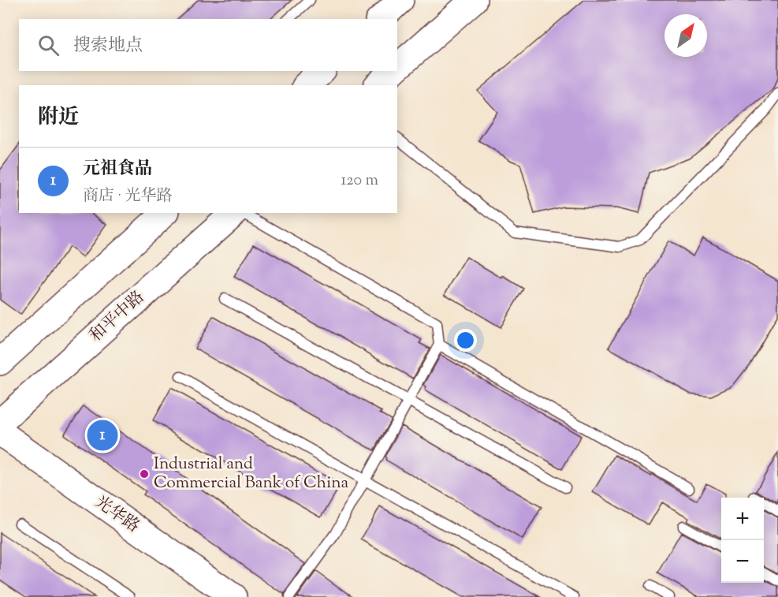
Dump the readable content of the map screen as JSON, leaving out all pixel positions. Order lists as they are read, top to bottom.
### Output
{
  "streets": {
    "main road": ["和平中路", "光华路"]
  },
  "places": ["Industrial and Commercial Bank of China"],
  "north": "top right",
  "page": {
    "search": "搜索地点",
    "heading": "附近",
    "list": [
      {
        "mark": "1",
        "name": "元祖食品",
        "note": "商店 · 光华路",
        "value": "120 m"
      }
    ],
    "pins": "1",
    "map_buttons": ["+", "−"]
  }
}
